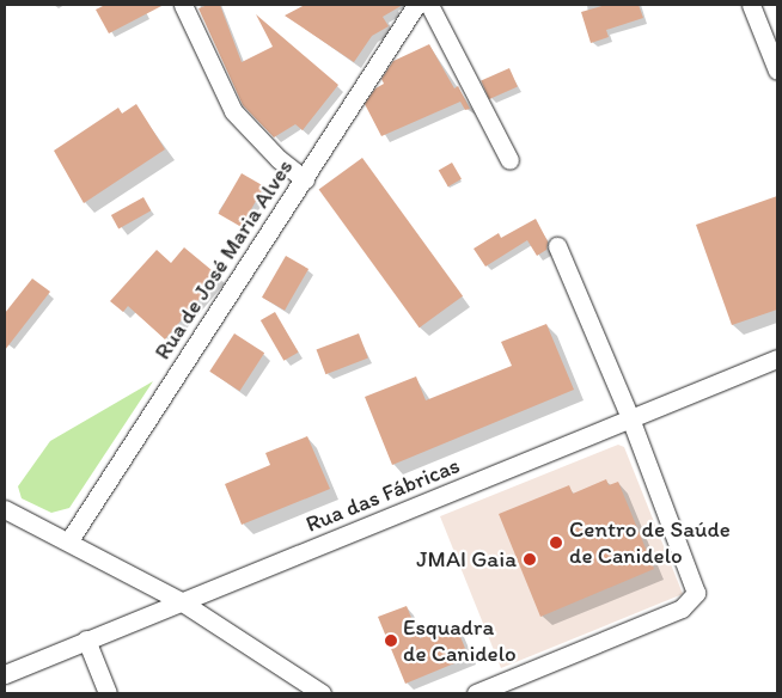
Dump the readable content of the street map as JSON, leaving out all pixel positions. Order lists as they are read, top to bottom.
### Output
{
  "streets": {
    "street": ["Rua de José Maria Alves", "Rua das Fábricas"]
  },
  "places": ["Centro de Saúde de Canidelo", "JMAI Gaia", "Esquadra de Canidelo"]
}
